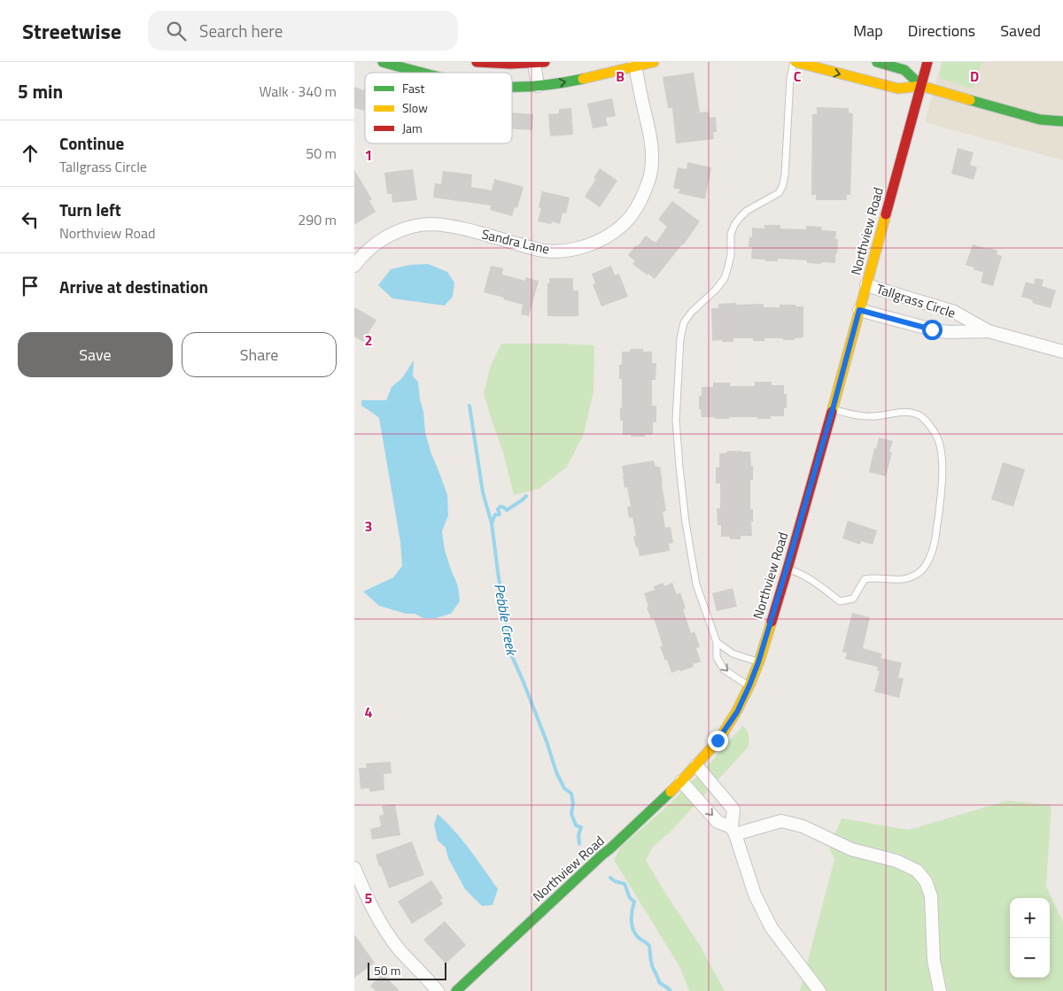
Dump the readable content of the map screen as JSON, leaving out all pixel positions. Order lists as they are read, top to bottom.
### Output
{
  "streets": {
    "street": ["Northview Road", "Sandra Lane", "Tallgrass Circle"]
  },
  "crossings": [
    ["Northview Road", "Tallgrass Circle"]
  ],
  "water": ["Pebble Creek"],
  "legend": ["Fast", "Slow", "Jam"],
  "scale_bar": "50 m",
  "page": {
    "header": "Streetwise",
    "search": "Search here",
    "nav": ["Map", "Directions", "Saved"],
    "heading": ["5 min", "Walk · 340 m"],
    "list": [
      ["Continue", "Tallgrass Circle", "50 m"],
      ["Turn left", "Northview Road", "290 m"],
      "Arrive at destination"
    ],
    "buttons": ["Save", "Share"],
    "map_buttons": ["+", "−"],
    "scale": "50 m"
  },
  "grid": {
    "columns": ["B", "C", "D"],
    "rows": [
      "1",
      "2",
      "3",
      "4",
      "5"
    ]
  }
}
